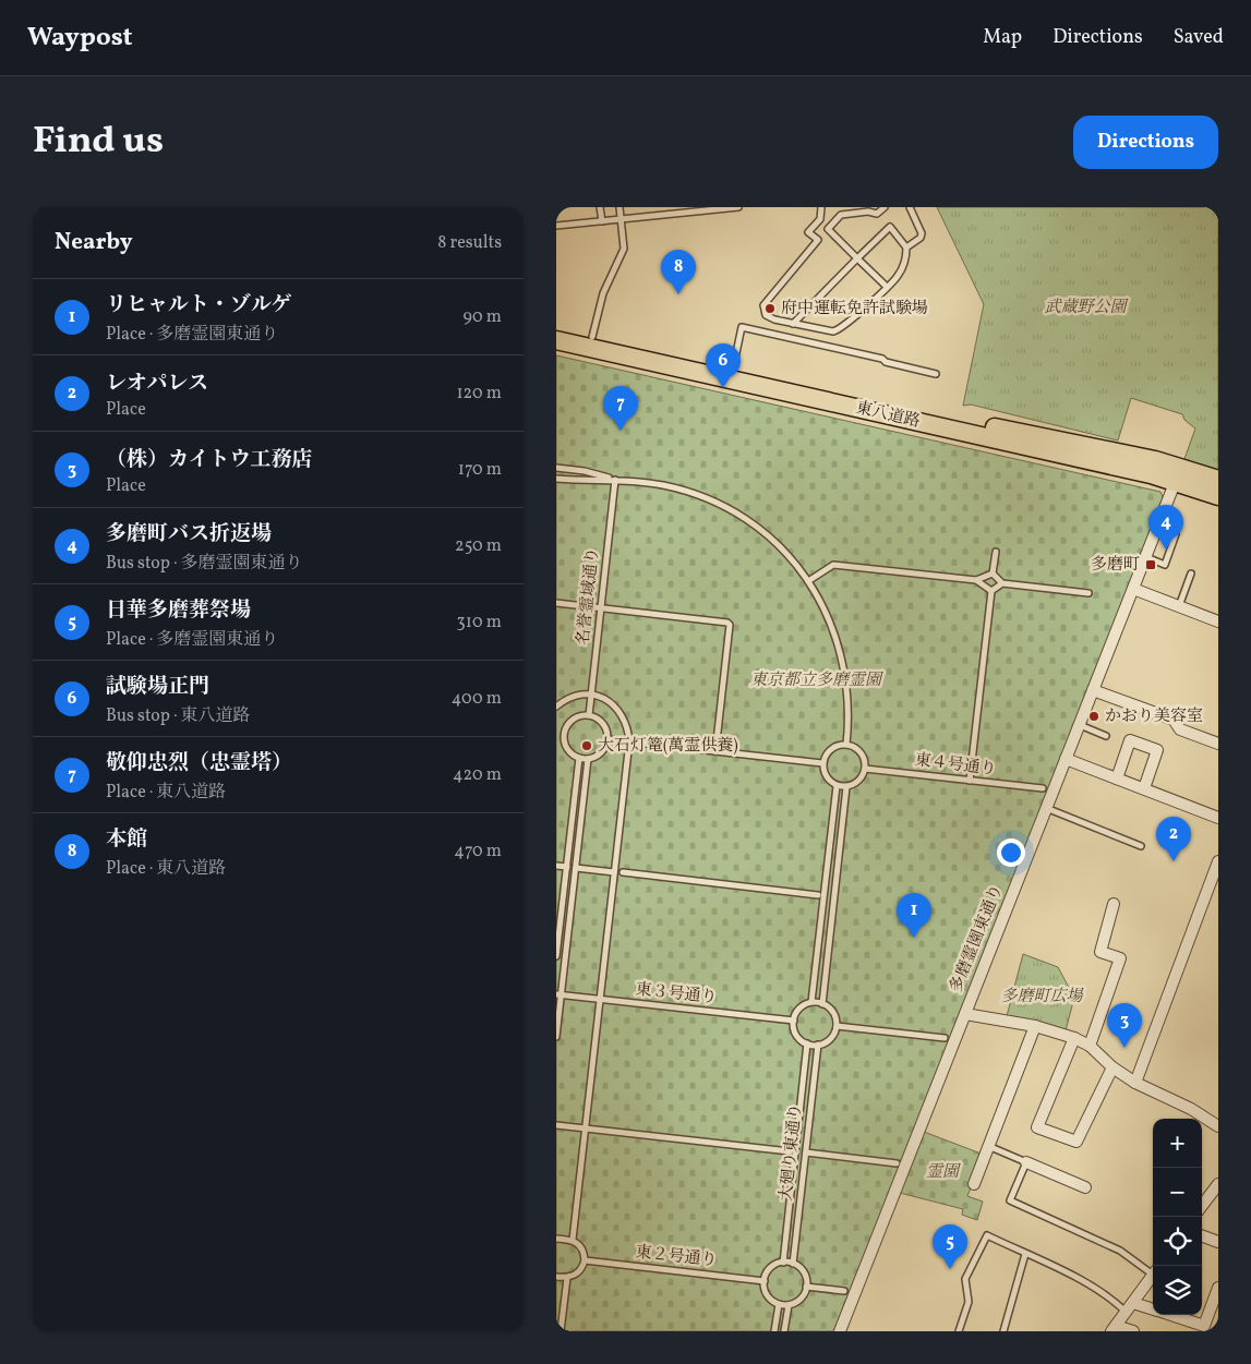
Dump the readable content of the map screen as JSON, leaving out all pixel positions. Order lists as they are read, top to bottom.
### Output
{
  "streets": {
    "main road": ["東八道路"],
    "street": ["多磨霊園東通り"],
    "lane": [
      "名誉霊域通り",
      "東４号通り",
      "東３号通り",
      "大廻り東通り",
      "東２号通り"
    ]
  },
  "crossings": [
    ["東八道路", "多磨霊園東通り"],
    ["東３号通り", "大廻り東通り"],
    ["大廻り東通り", "東２号通り"]
  ],
  "parks": [
    "武蔵野公園",
    "東京都立多磨霊園",
    "多磨町広場",
    "霊園"
  ],
  "places": {
    "other": ["府中運転免許試験場", "かおり美容室", "大石灯篭(萬霊供養)"],
    "transit": ["多磨町"]
  },
  "page": {
    "header": "Waypost",
    "nav": ["Map", "Directions", "Saved"],
    "title": "Find us",
    "buttons": "Directions",
    "heading": ["Nearby", "8 results"],
    "pins": [
      "8",
      "6",
      "7",
      "4",
      "2",
      "1",
      "3",
      "5"
    ],
    "list": [
      {
        "mark": "1",
        "name": "リヒャルト・ゾルゲ",
        "note": "Place · 多磨霊園東通り",
        "value": "90 m"
      },
      {
        "mark": "2",
        "name": "レオパレス",
        "note": "Place",
        "value": "120 m"
      },
      {
        "mark": "3",
        "name": "（株）カイトウ工務店",
        "note": "Place",
        "value": "170 m"
      },
      {
        "mark": "4",
        "name": "多磨町バス折返場",
        "note": "Bus stop · 多磨霊園東通り",
        "value": "250 m"
      },
      {
        "mark": "5",
        "name": "日華多磨葬祭場",
        "note": "Place · 多磨霊園東通り",
        "value": "310 m"
      },
      {
        "mark": "6",
        "name": "試験場正門",
        "note": "Bus stop · 東八道路",
        "value": "400 m"
      },
      {
        "mark": "7",
        "name": "敬仰忠烈（忠霊塔）",
        "note": "Place · 東八道路",
        "value": "420 m"
      },
      {
        "mark": "8",
        "name": "本館",
        "note": "Place · 東八道路",
        "value": "470 m"
      }
    ],
    "map_buttons": ["+", "−"]
  }
}
